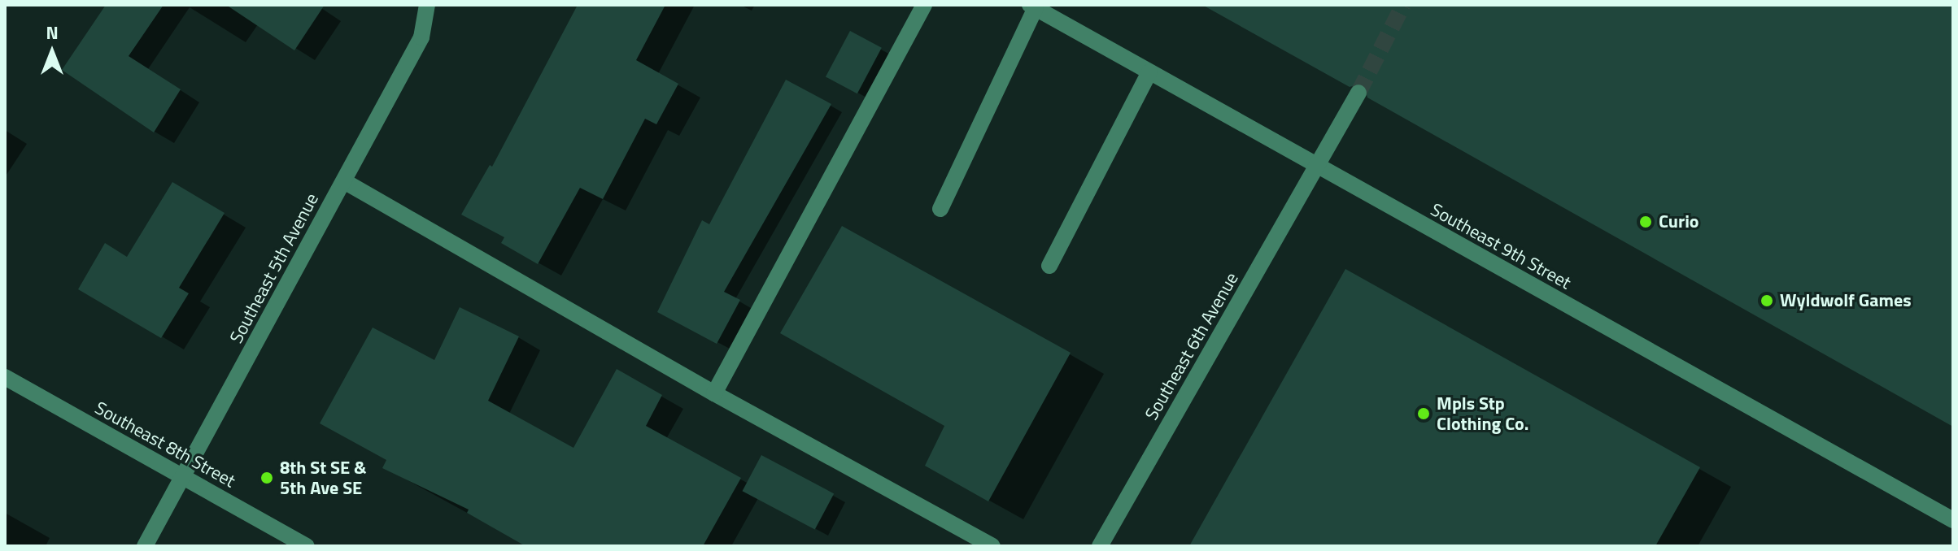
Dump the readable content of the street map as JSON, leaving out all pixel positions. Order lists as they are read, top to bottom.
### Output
{
  "streets": {
    "street": [
      "Southeast 9th Street",
      "Southeast 5th Avenue",
      "Southeast 6th Avenue",
      "Southeast 8th Street"
    ]
  },
  "crossings": [
    ["Southeast 9th Street", "Southeast 6th Avenue"],
    ["Southeast 5th Avenue", "Southeast 8th Street"]
  ],
  "places": [
    "Curio",
    "Wyldwolf Games",
    "Mpls Stp Clothing Co.",
    "8th St SE & 5th Ave SE"
  ],
  "north": "top"
}
